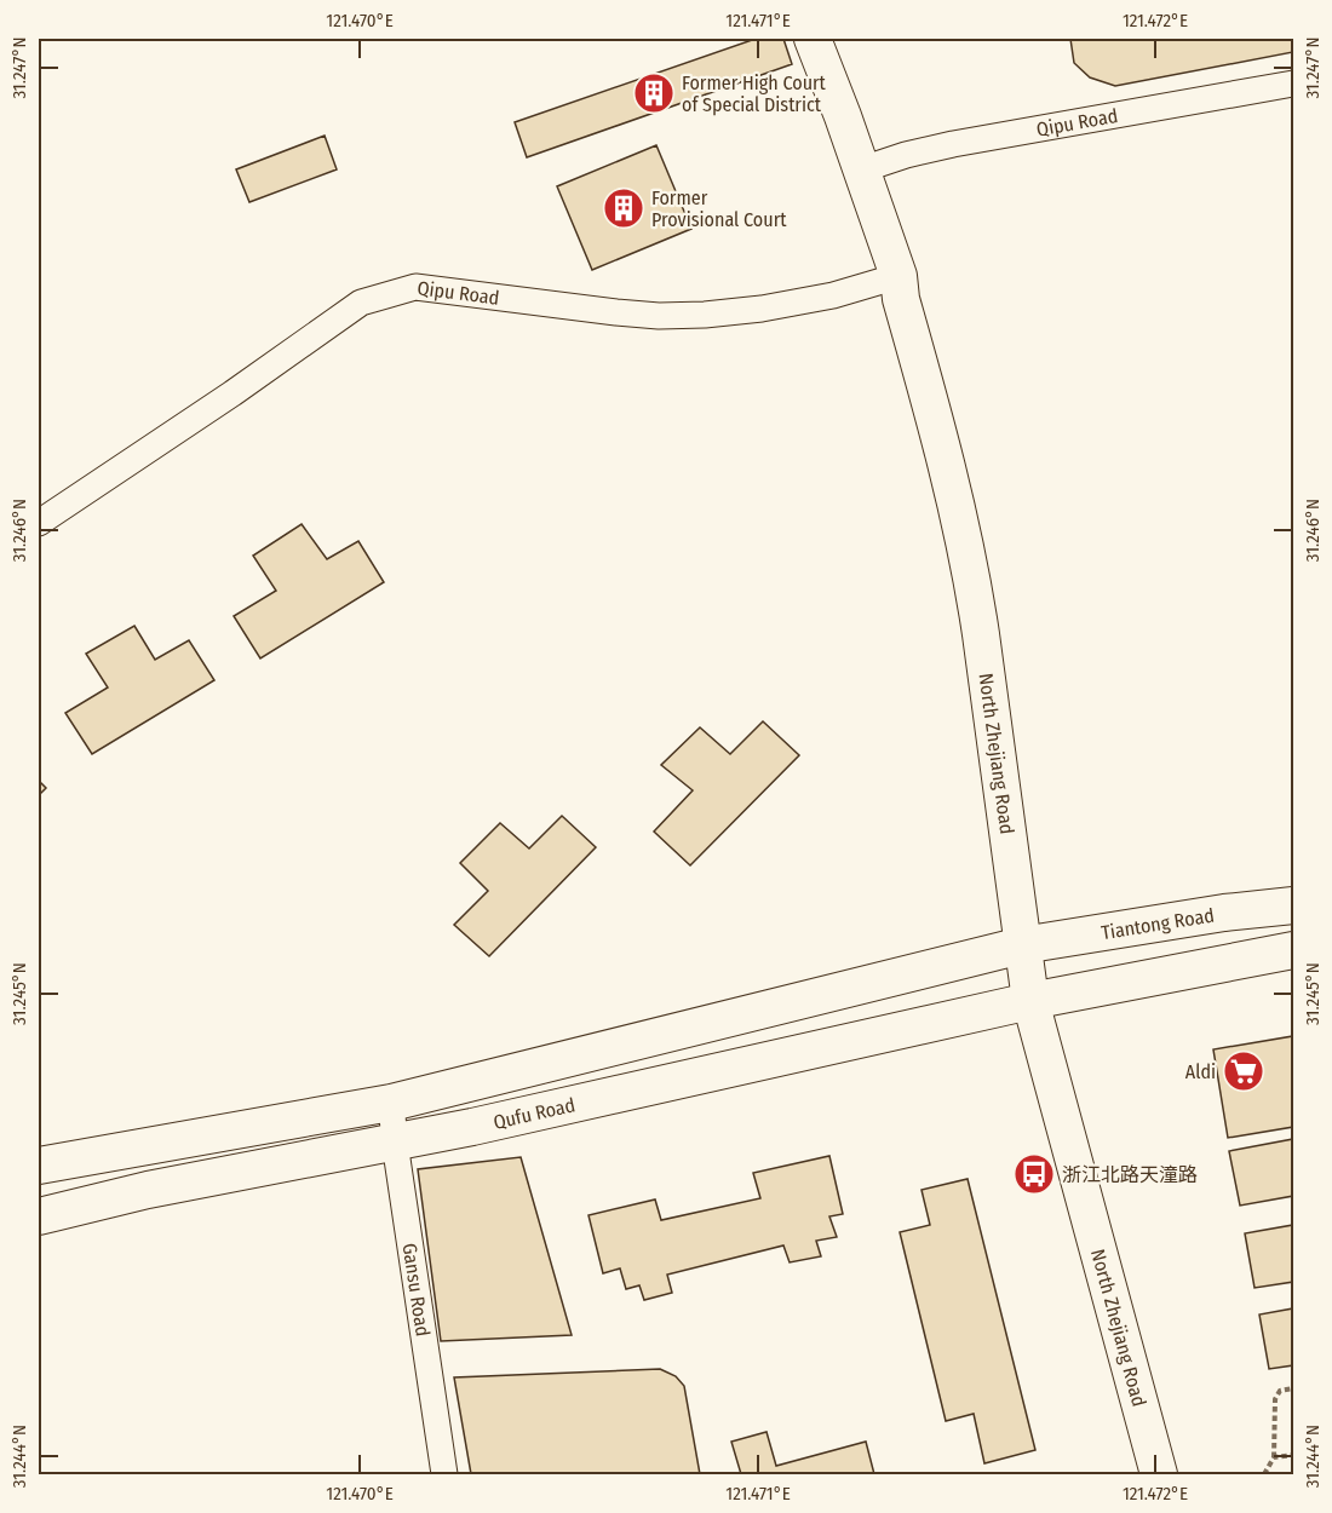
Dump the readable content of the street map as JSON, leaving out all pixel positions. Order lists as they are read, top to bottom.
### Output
{
  "streets": {
    "main road": ["North Zhejiang Road", "Tiantong Road", "Qufu Road"],
    "street": ["Qipu Road", "Gansu Road"]
  },
  "crossings": [
    ["Qipu Road", "North Zhejiang Road"],
    ["North Zhejiang Road", "Tiantong Road"],
    ["North Zhejiang Road", "Qufu Road"],
    ["Qufu Road", "Gansu Road"]
  ],
  "places": {
    "building": ["Former High Court of Special District", "Former Provisional Court"],
    "supermarket": ["Aldi"],
    "bus stop": ["浙江北路天潼路"]
  },
  "coordinates": [
    "121.470°E",
    "121.471°E",
    "121.472°E",
    "31.247°N",
    "31.246°N",
    "31.245°N",
    "31.244°N"
  ]
}
